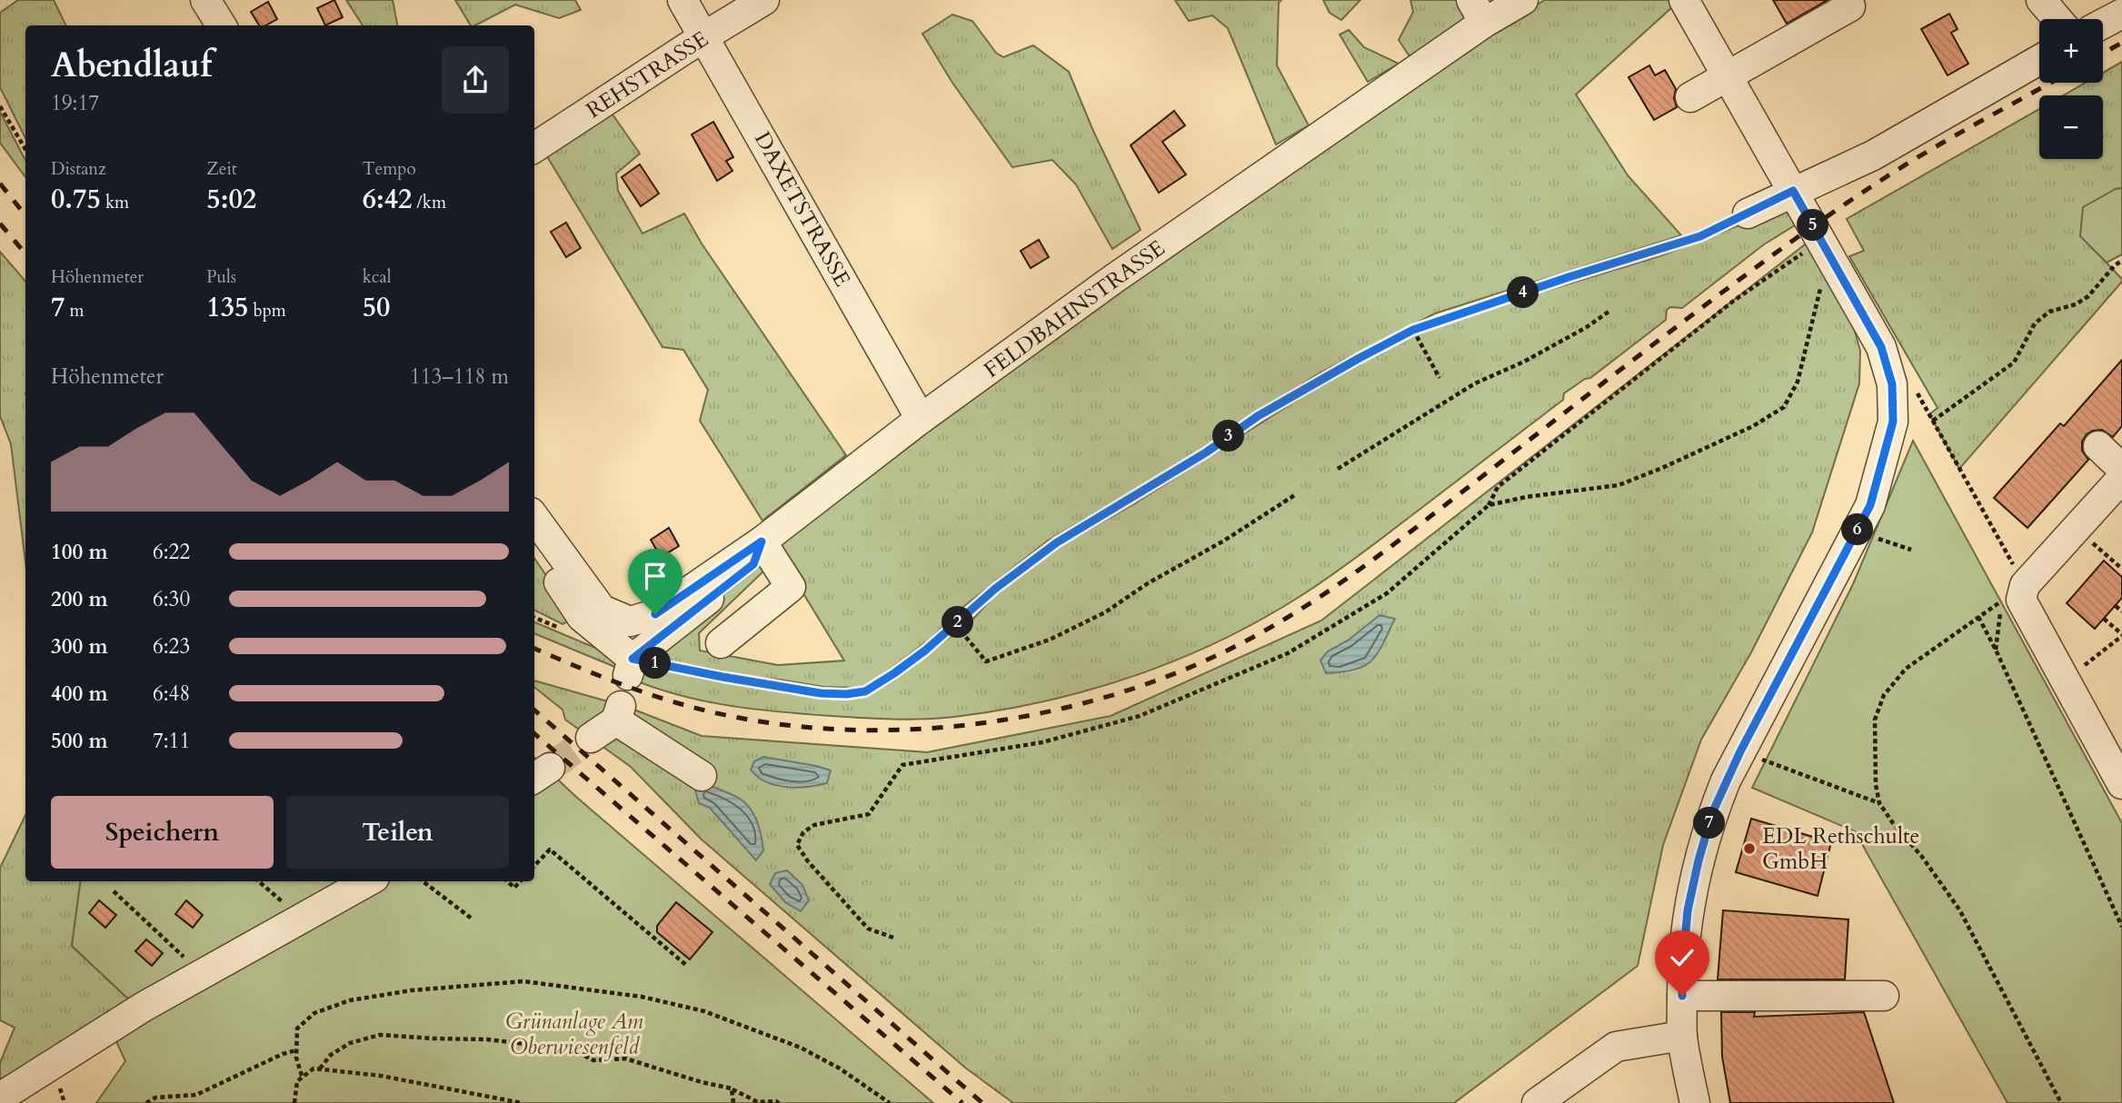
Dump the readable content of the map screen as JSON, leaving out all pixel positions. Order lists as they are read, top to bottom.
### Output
{
  "streets": {
    "street": ["REHSTRASSE", "DAXETSTRASSE", "FELDBAHNSTRASSE"]
  },
  "crossings": [
    ["REHSTRASSE", "DAXETSTRASSE"],
    ["DAXETSTRASSE", "FELDBAHNSTRASSE"]
  ],
  "parks": ["Grünanlage Am Oberwiesenfeld"],
  "places": ["EDL Rethschulte GmbH"],
  "page": {
    "map_buttons": ["+", "−"],
    "heading": ["Abendlauf", "19:17"],
    "stats": [
      ["Distanz", "0.75 km"],
      ["Zeit", "5:02"],
      ["Tempo", "6:42 /km"],
      ["Höhenmeter", "7 m"],
      ["Puls", "135 bpm"],
      ["kcal", "50"]
    ],
    "pins": [
      "5",
      "4",
      "3",
      "6",
      "2",
      "1",
      "7"
    ],
    "chart": ["Höhenmeter", "113–118 m"],
    "list": [
      {
        "name": "100 m",
        "note": "6:22"
      },
      {
        "name": "200 m",
        "note": "6:30"
      },
      {
        "name": "300 m",
        "note": "6:23"
      },
      {
        "name": "400 m",
        "note": "6:48"
      },
      {
        "name": "500 m",
        "note": "7:11"
      }
    ],
    "buttons": ["Speichern", "Teilen"]
  }
}
